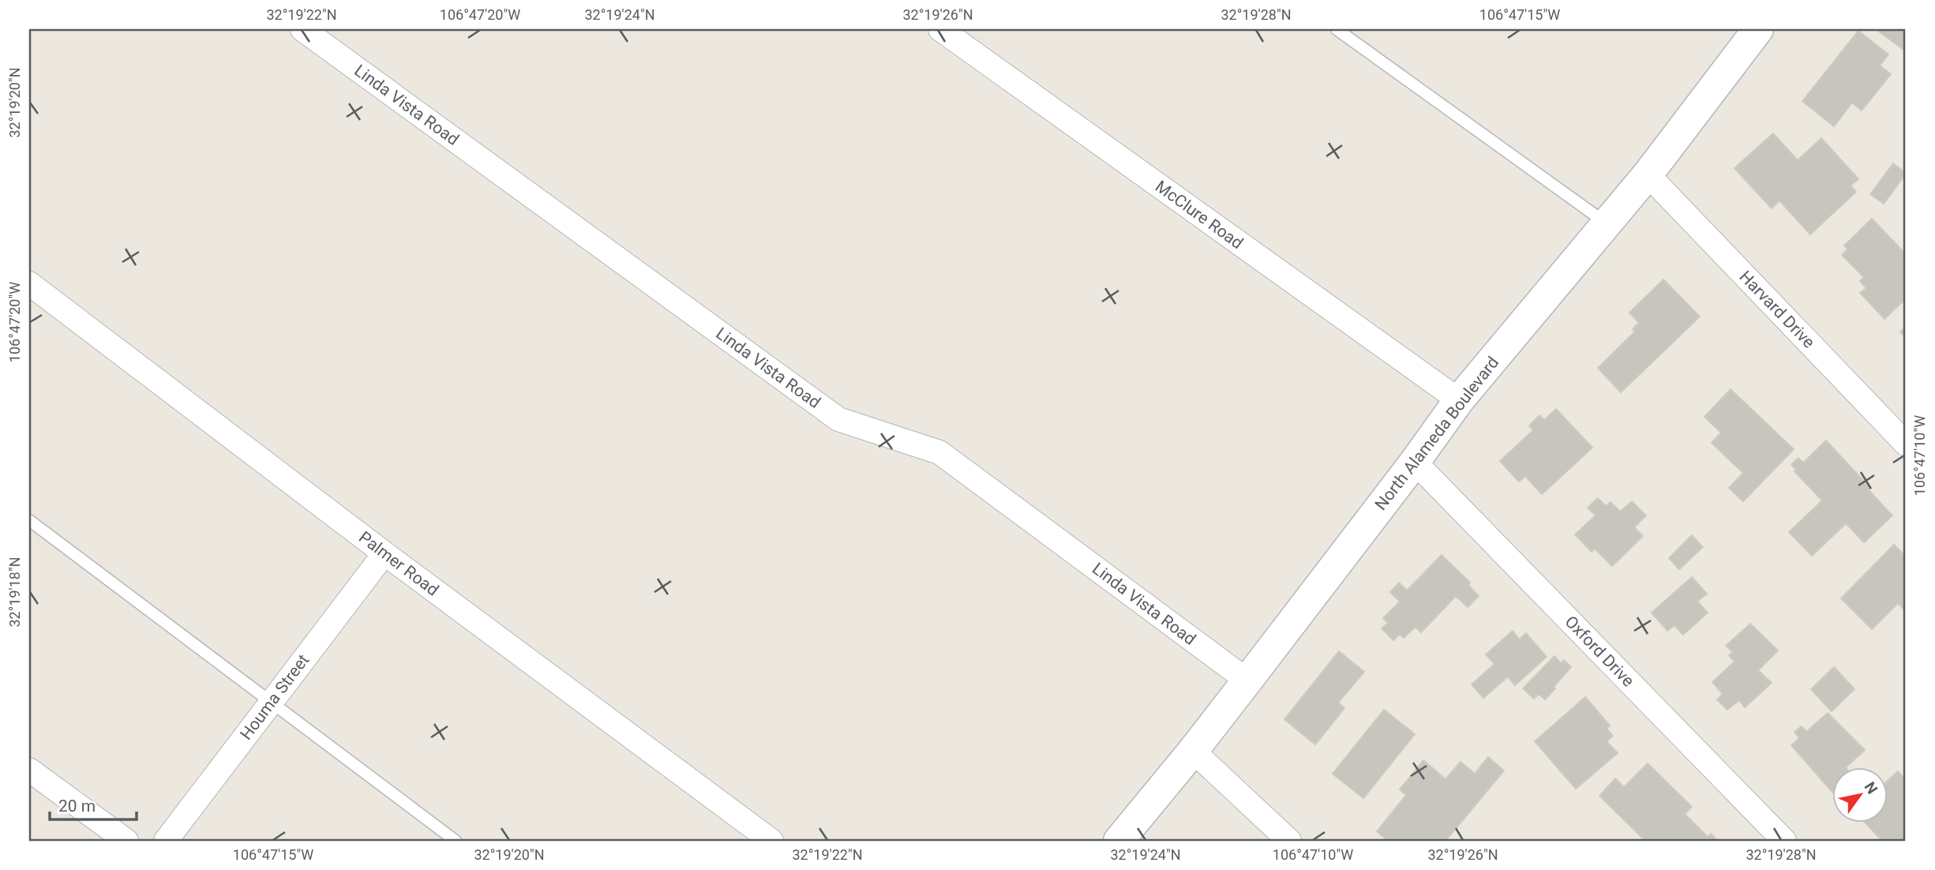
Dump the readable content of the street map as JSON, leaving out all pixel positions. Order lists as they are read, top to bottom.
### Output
{
  "streets": {
    "street": [
      "Linda Vista Road",
      "McClure Road",
      "Harvard Drive",
      "North Alameda Boulevard",
      "Palmer Road",
      "Oxford Drive",
      "Houma Street"
    ]
  },
  "crossings": [
    ["Linda Vista Road", "North Alameda Boulevard"],
    ["McClure Road", "North Alameda Boulevard"],
    ["Harvard Drive", "North Alameda Boulevard"],
    ["North Alameda Boulevard", "Oxford Drive"],
    ["Palmer Road", "Houma Street"]
  ],
  "scale_bar": "20 m",
  "north": "top right",
  "coordinates": [
    "32°19'22\"N",
    "106°47'20\"W",
    "32°19'24\"N",
    "32°19'26\"N",
    "32°19'28\"N",
    "106°47'15\"W",
    "32°19'20\"N",
    "106°47'10\"W",
    "32°19'18\"N"
  ]
}
